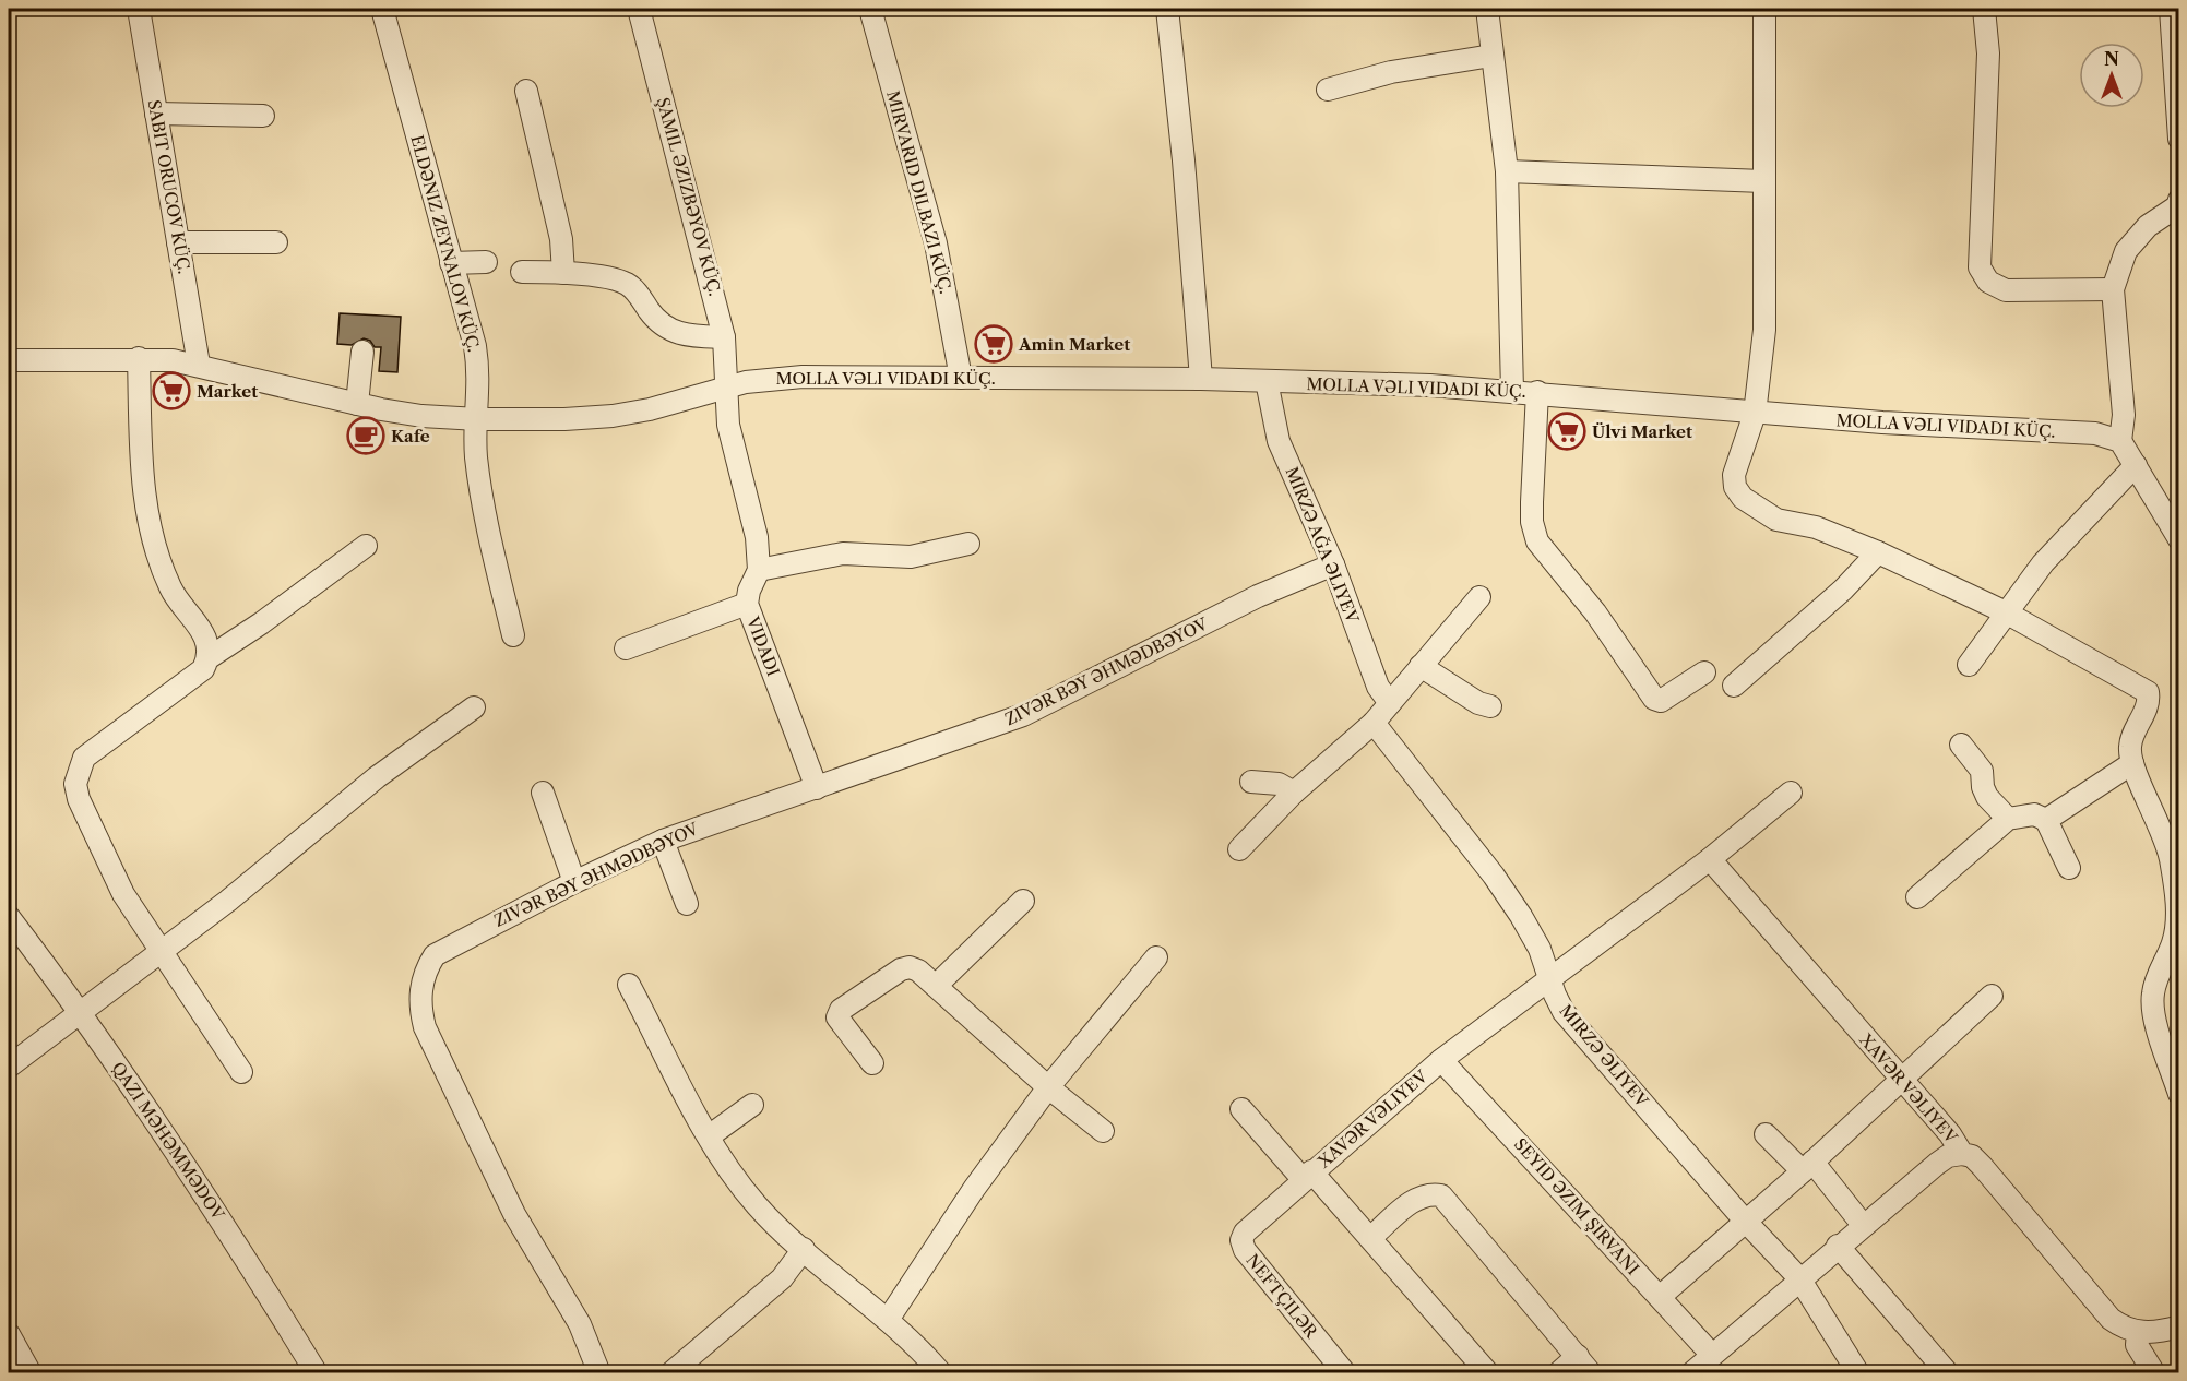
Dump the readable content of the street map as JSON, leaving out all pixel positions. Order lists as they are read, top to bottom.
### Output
{
  "streets": {
    "street": [
      "SABIT ORUCOV KÜÇ.",
      "MIRVARID DILBAZI KÜÇ.",
      "ŞAMIL ƏZIZBƏYOV KÜÇ.",
      "ELDƏNIZ ZEYNALOV KÜÇ.",
      "MOLLA VƏLI VIDADI KÜÇ.",
      "MIRZƏ AĞA ƏLIYEV",
      "VIDADI",
      "ZIVƏR BƏY ƏHMƏDBƏYOV",
      "MIRZƏ ƏLIYEV",
      "XAVƏR VƏLIYEV",
      "SEYID ƏZIM ŞIRVANI",
      "NEFTÇILƏR"
    ]
  },
  "crossings": [
    ["SABIT ORUCOV KÜÇ.", "MOLLA VƏLI VIDADI KÜÇ."],
    ["MIRVARID DILBAZI KÜÇ.", "MOLLA VƏLI VIDADI KÜÇ."],
    ["ŞAMIL ƏZIZBƏYOV KÜÇ.", "MOLLA VƏLI VIDADI KÜÇ."],
    ["ŞAMIL ƏZIZBƏYOV KÜÇ.", "VIDADI"],
    ["ELDƏNIZ ZEYNALOV KÜÇ.", "MOLLA VƏLI VIDADI KÜÇ."],
    ["MOLLA VƏLI VIDADI KÜÇ.", "MIRZƏ AĞA ƏLIYEV"],
    ["MOLLA VƏLI VIDADI KÜÇ.", "VIDADI"],
    ["MIRZƏ AĞA ƏLIYEV", "ZIVƏR BƏY ƏHMƏDBƏYOV"],
    ["VIDADI", "ZIVƏR BƏY ƏHMƏDBƏYOV"],
    ["MIRZƏ ƏLIYEV", "XAVƏR VƏLIYEV"],
    ["XAVƏR VƏLIYEV", "SEYID ƏZIM ŞIRVANI"],
    ["XAVƏR VƏLIYEV", "NEFTÇILƏR"]
  ],
  "places": {
    "supermarket": ["Amin Market", "Market", "Ülvi Market"],
    "cafe": ["Kafe"]
  },
  "north": "top"
}
